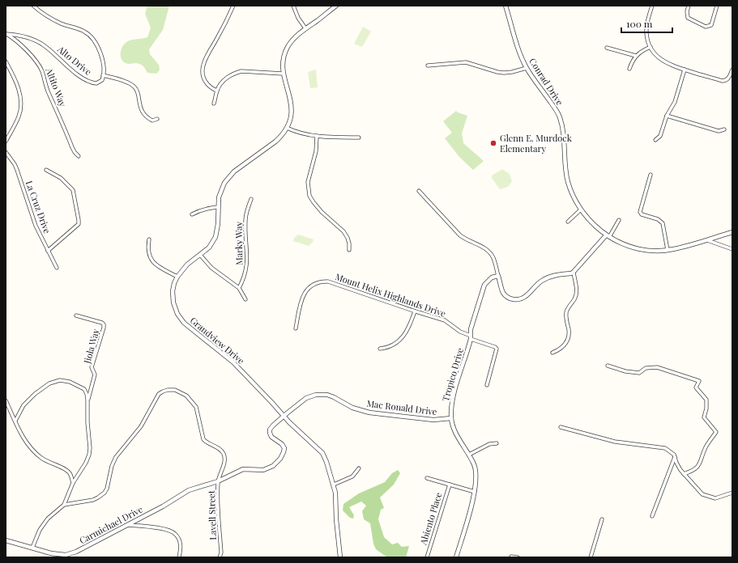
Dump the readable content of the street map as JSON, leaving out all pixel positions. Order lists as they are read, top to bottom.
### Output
{
  "streets": {
    "street": [
      "Alto Drive",
      "Conrad Drive",
      "Altito Way",
      "La Cruz Drive",
      "Marky Way",
      "Mount Helix Highlands Drive",
      "Grandview Drive",
      "Jiola Way",
      "Tropico Drive",
      "Mac Ronald Drive",
      "Lavell Street",
      "Abiento Place",
      "Carmichael Drive"
    ]
  },
  "crossings": [
    ["Alto Drive", "Altito Way"],
    ["Mount Helix Highlands Drive", "Tropico Drive"],
    ["Grandview Drive", "Mac Ronald Drive"],
    ["Grandview Drive", "Lavell Street"],
    ["Tropico Drive", "Mac Ronald Drive"],
    ["Tropico Drive", "Abiento Place"],
    ["Mac Ronald Drive", "Lavell Street"],
    ["Lavell Street", "Carmichael Drive"]
  ],
  "places": ["Glenn E. Murdock Elementary"],
  "scale_bar": "100 m"
}
